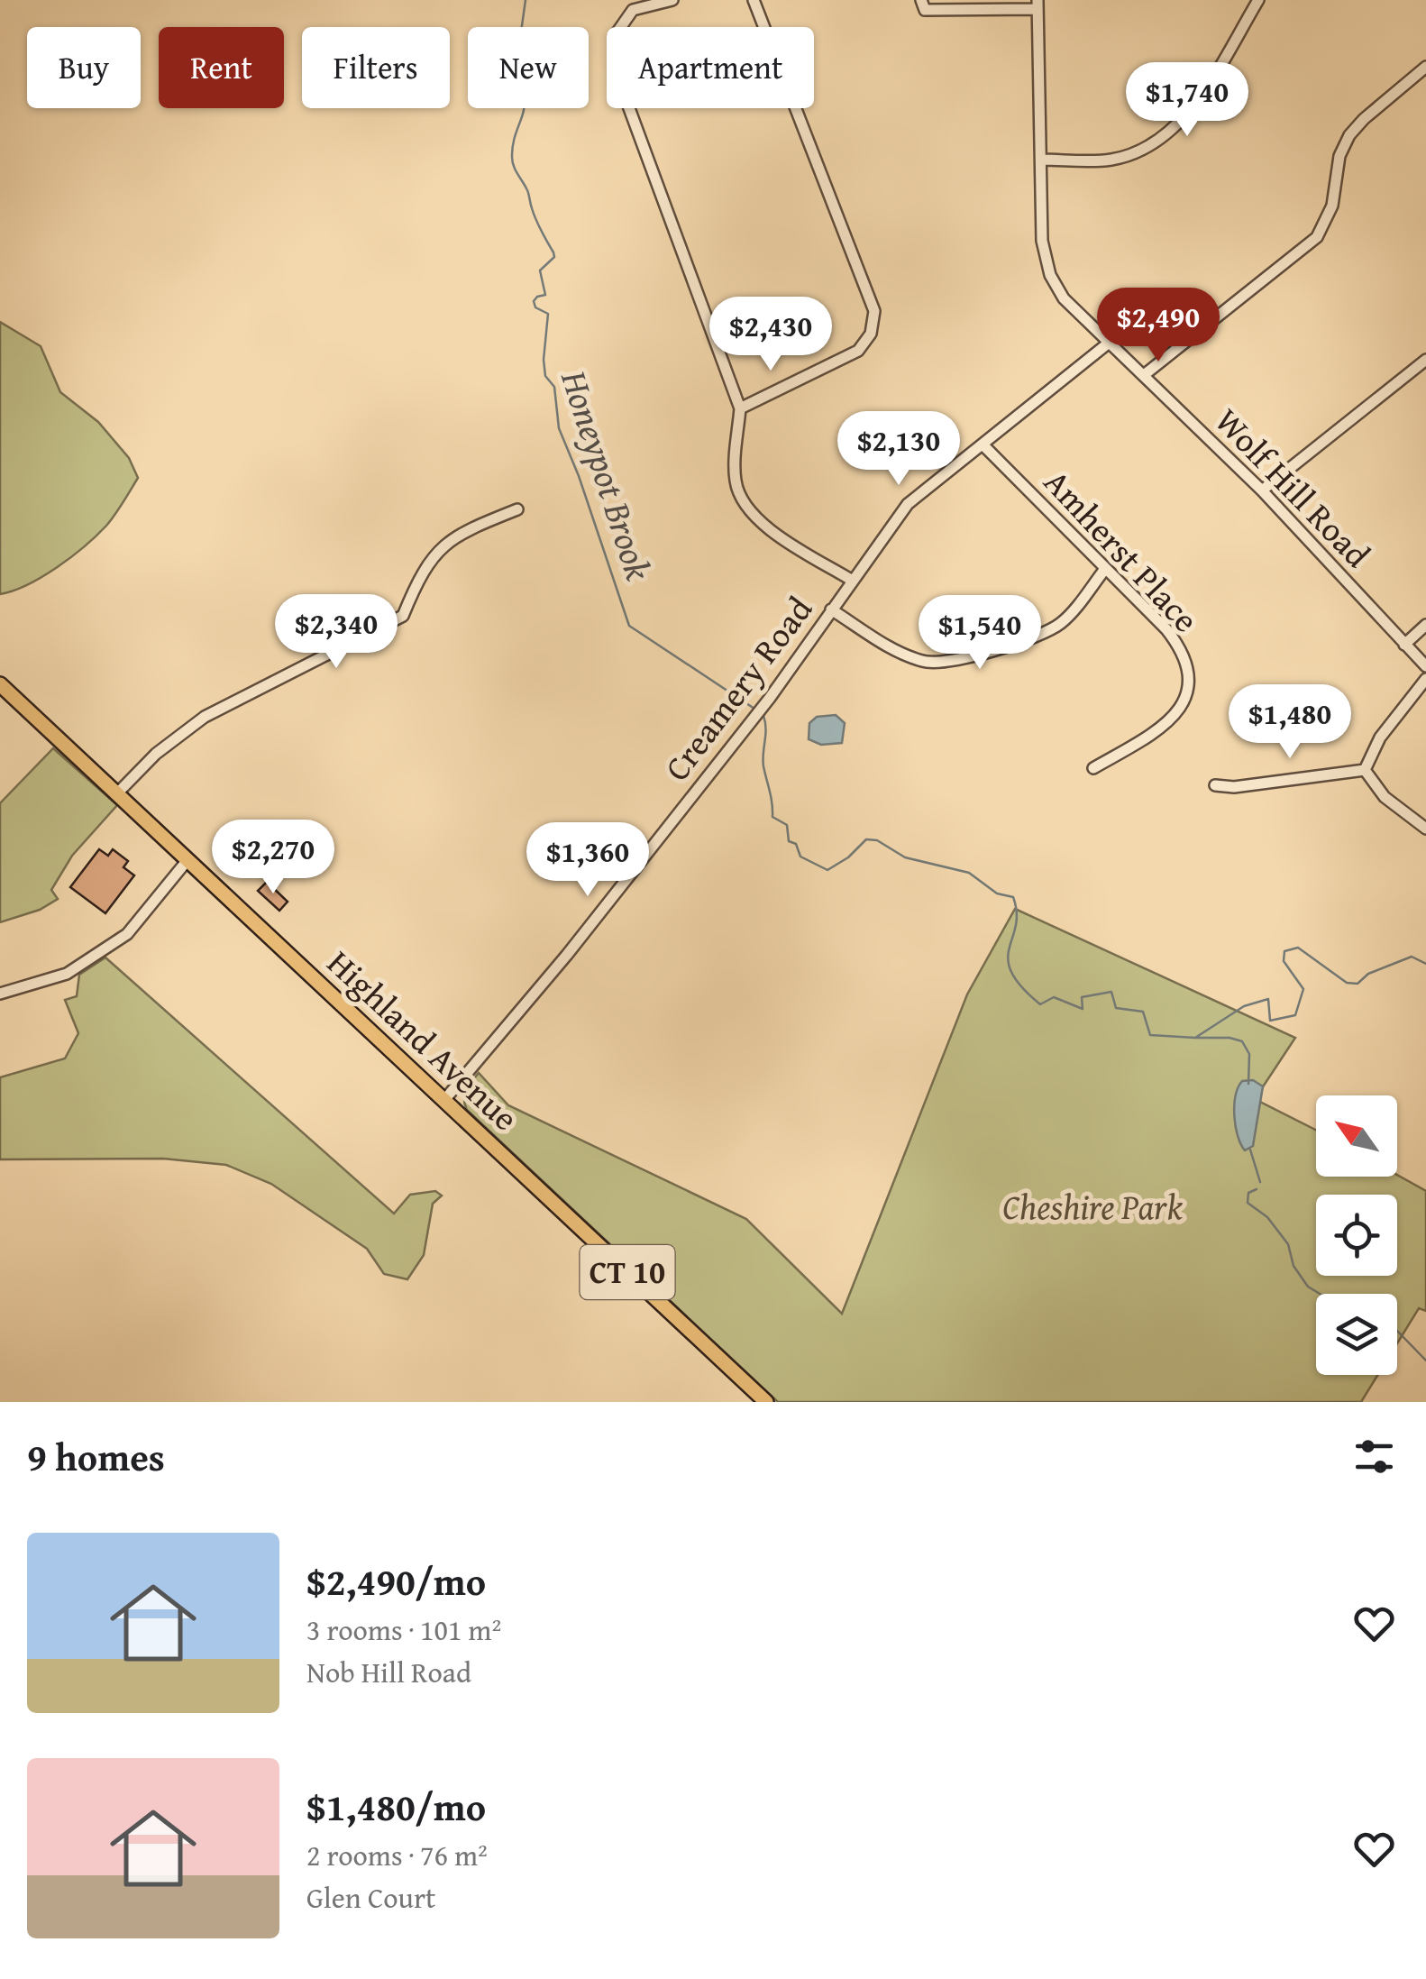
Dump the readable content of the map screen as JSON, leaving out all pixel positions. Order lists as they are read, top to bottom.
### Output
{
  "streets": {
    "highway": ["Highland Avenue", "CT 10"],
    "street": ["Wolf Hill Road", "Amherst Place", "Creamery Road"]
  },
  "crossings": [
    ["Wolf Hill Road", "Creamery Road"],
    ["Amherst Place", "Creamery Road"],
    ["Creamery Road", "Highland Avenue"]
  ],
  "water": ["Honeypot Brook"],
  "parks": ["Cheshire Park"],
  "north": "top left",
  "page": {
    "chip": [
      "Buy",
      "Rent",
      "Filters",
      "New",
      "Apartment"
    ],
    "price": [
      "$1,740",
      "$2,490",
      "$2,430",
      "$2,130",
      "$2,340",
      "$1,540",
      "$1,480",
      "$2,270",
      "$1,360"
    ],
    "heading": "9 homes",
    "list": [
      {
        "name": "$2,490/mo",
        "note": "3 rooms · 101 m² · Nob Hill Road"
      },
      {
        "name": "$1,480/mo",
        "note": "2 rooms · 76 m² · Glen Court"
      }
    ]
  }
}
